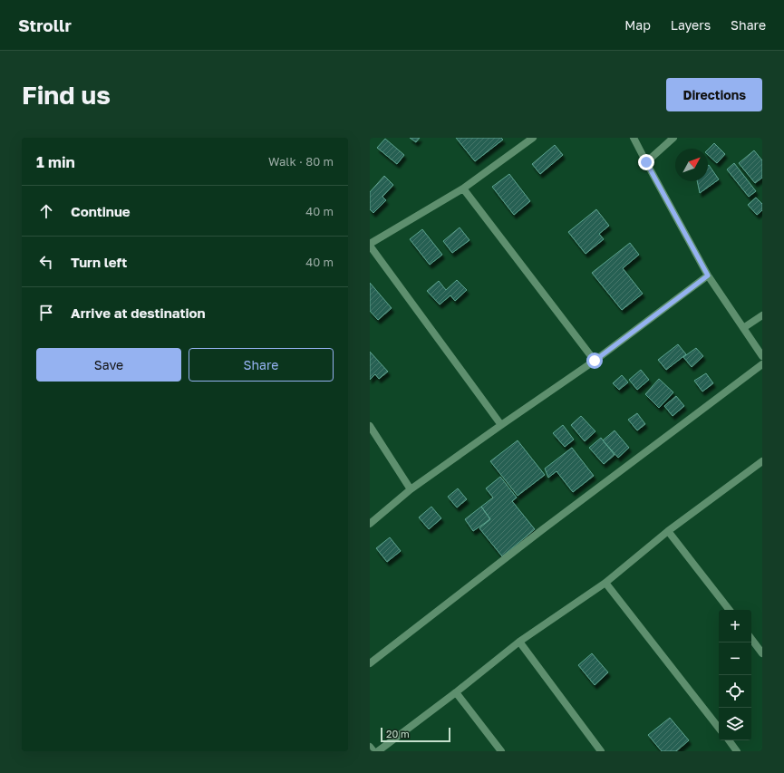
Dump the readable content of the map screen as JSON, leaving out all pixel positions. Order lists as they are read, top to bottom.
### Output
{
  "scale_bar": "20 m",
  "north": "top right",
  "page": {
    "header": "Strollr",
    "nav": ["Map", "Layers", "Share"],
    "buttons": [
      "Directions",
      ["Save", "Share"]
    ],
    "title": "Find us",
    "heading": ["1 min", "Walk · 80 m"],
    "list": [
      ["Continue", "40 m"],
      ["Turn left", "40 m"],
      "Arrive at destination"
    ],
    "map_buttons": ["+", "−"],
    "scale": "20 m"
  }
}
